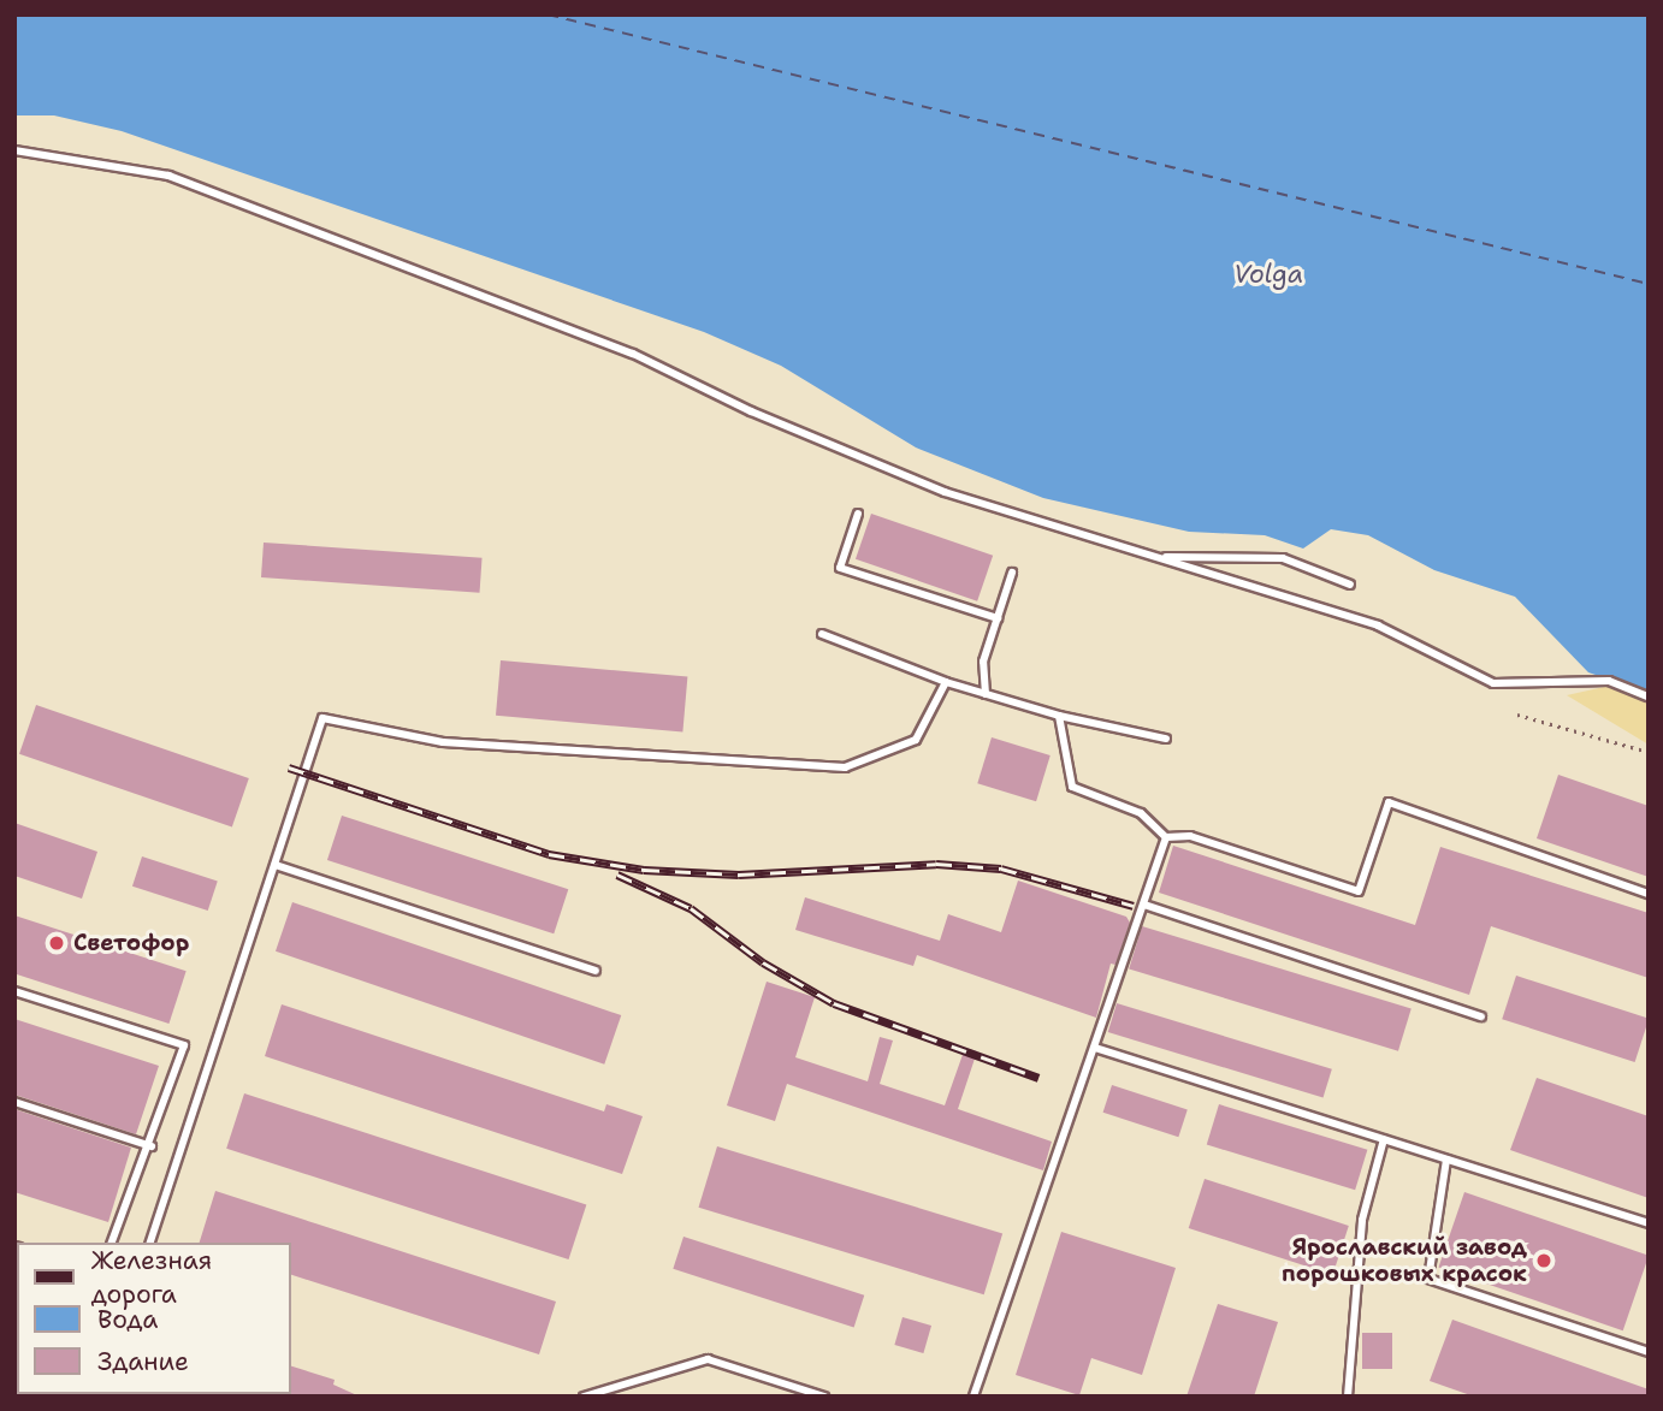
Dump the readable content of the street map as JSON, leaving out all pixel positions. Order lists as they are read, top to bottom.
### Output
{
  "water": ["Volga"],
  "places": ["Светофор", "Ярославский завод порошковых красок"],
  "legend": ["Железная дорога", "Вода", "Здание"]
}
